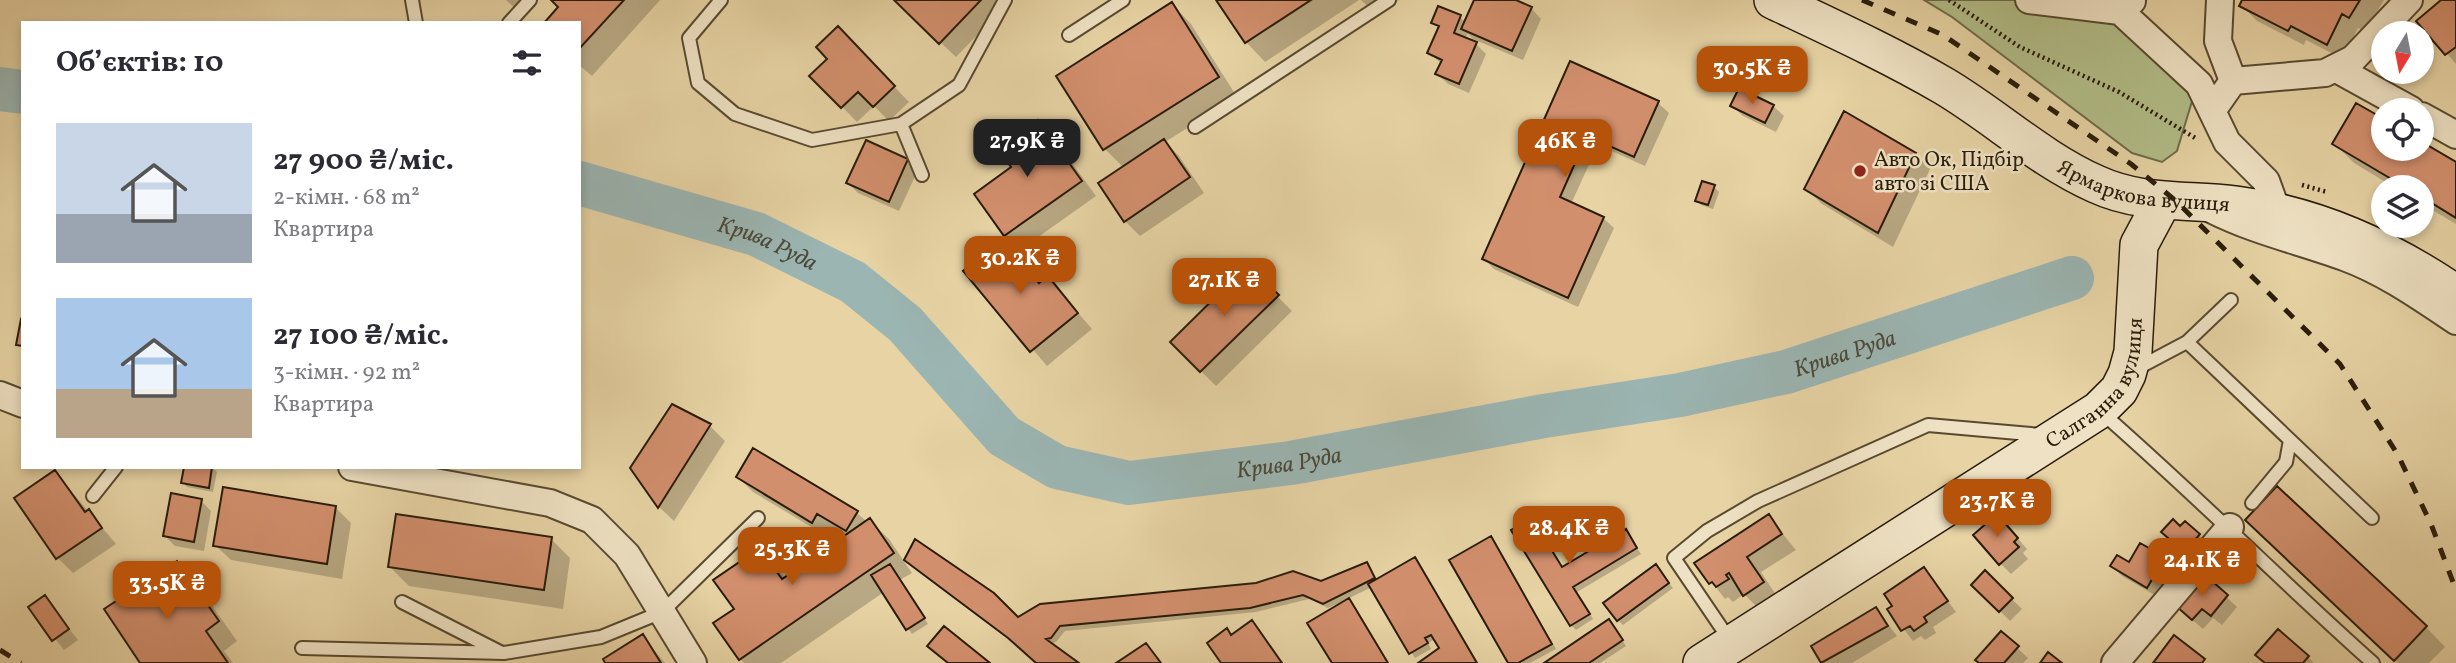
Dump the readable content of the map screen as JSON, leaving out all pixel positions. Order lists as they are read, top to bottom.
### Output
{
  "streets": {
    "street": ["Ярмаркова вулиця", "Салганна вулиця"]
  },
  "crossings": [
    ["Ярмаркова вулиця", "Салганна вулиця"]
  ],
  "water": ["Крива Руда"],
  "places": ["Авто Ок, Підбір авто зі США"],
  "north": "bottom",
  "page": {
    "heading": "Об’єктів: 10",
    "price": [
      "30.5K ₴",
      "27.9K ₴",
      "46K ₴",
      "30.2K ₴",
      "27.1K ₴",
      "23.7K ₴",
      "28.4K ₴",
      "25.3K ₴",
      "24.1K ₴",
      "33.5K ₴"
    ],
    "list": [
      {
        "name": "27 900 ₴/міс.",
        "note": "2-кімн. · 68 m² · Квартира"
      },
      {
        "name": "27 100 ₴/міс.",
        "note": "3-кімн. · 92 m² · Квартира"
      }
    ]
  }
}
